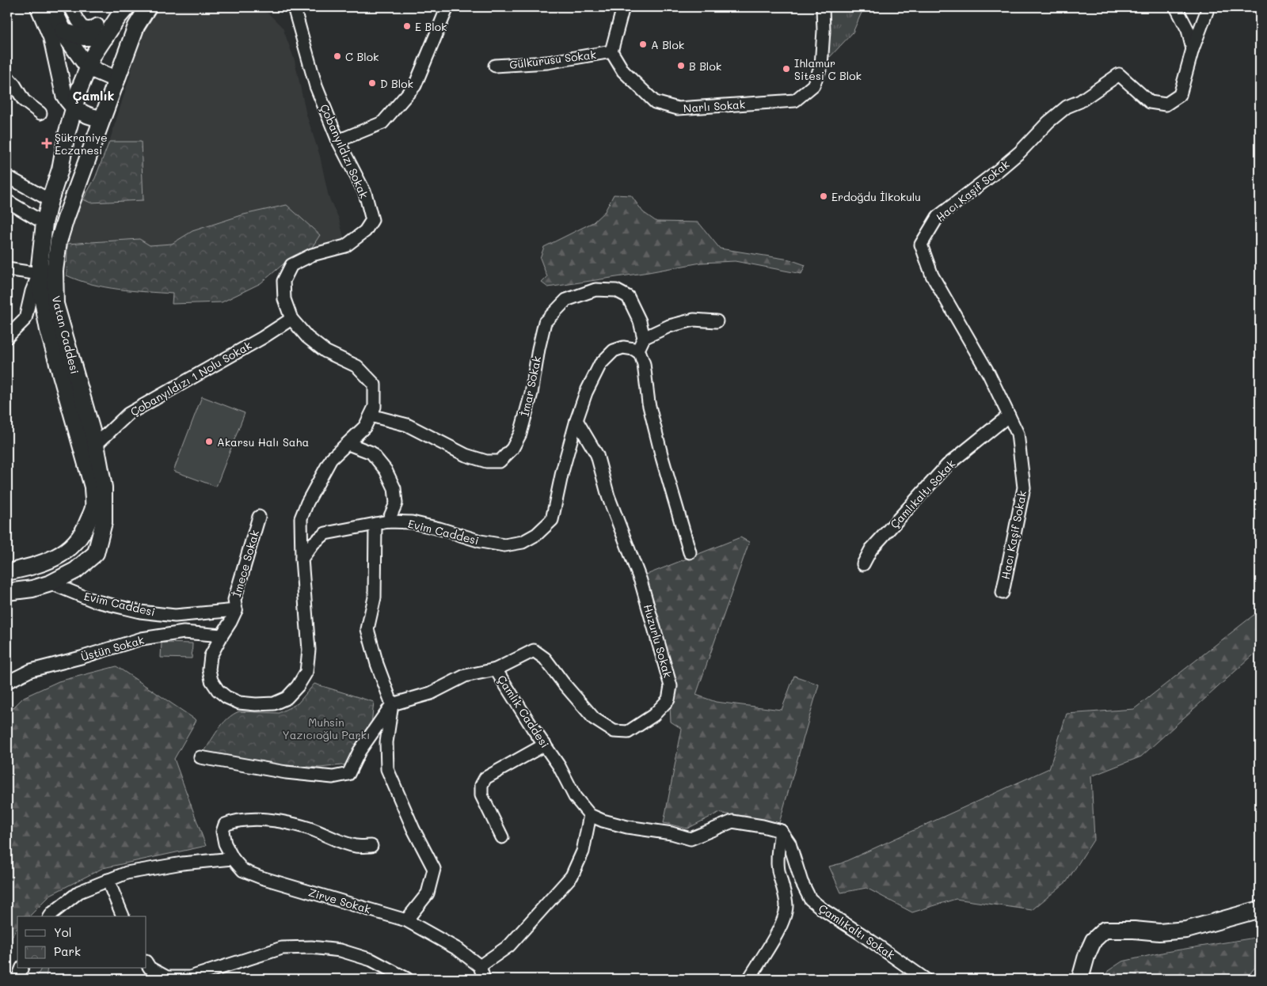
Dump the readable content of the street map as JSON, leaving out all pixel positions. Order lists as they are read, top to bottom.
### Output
{
  "streets": {
    "street": [
      "Gülkurusu Sokak",
      "Narlı Sokak",
      "Çobanyıldızı Sokak",
      "Hacı Kaşif Sokak",
      "Vatan Caddesi",
      "Çobanyıldızı 1 Nolu Sokak",
      "İmar Sokak",
      "Çamlıkaltı Sokak",
      "Evim Caddesi",
      "İmece Sokak",
      "Huzurlu Sokak",
      "Üstün Sokak",
      "Çamlık Caddesi",
      "Zirve Sokak"
    ]
  },
  "crossings": [
    ["Gülkurusu Sokak", "Narlı Sokak"],
    ["Çobanyıldızı Sokak", "Çobanyıldızı 1 Nolu Sokak"],
    ["Çobanyıldızı Sokak", "İmar Sokak"],
    ["Çobanyıldızı Sokak", "Evim Caddesi"],
    ["Hacı Kaşif Sokak", "Çamlıkaltı Sokak"],
    ["Vatan Caddesi", "Çobanyıldızı 1 Nolu Sokak"],
    ["Vatan Caddesi", "Evim Caddesi"],
    ["Çamlıkaltı Sokak", "Çamlık Caddesi"],
    ["Evim Caddesi", "İmece Sokak"],
    ["Evim Caddesi", "Huzurlu Sokak"],
    ["Huzurlu Sokak", "Çamlık Caddesi"]
  ],
  "districts": ["Çamlık"],
  "parks": ["Muhsin Yazıcıoğlu Parkı"],
  "places": {
    "other": [
      "E Blok",
      "A Blok",
      "C Blok",
      "B Blok",
      "Ihlamur Sitesi C Blok",
      "D Blok",
      "Erdoğdu İlkokulu",
      "Akarsu Halı Saha"
    ],
    "health": ["Şükraniye Eczanesi"]
  },
  "legend": ["Yol", "Park"]
}
